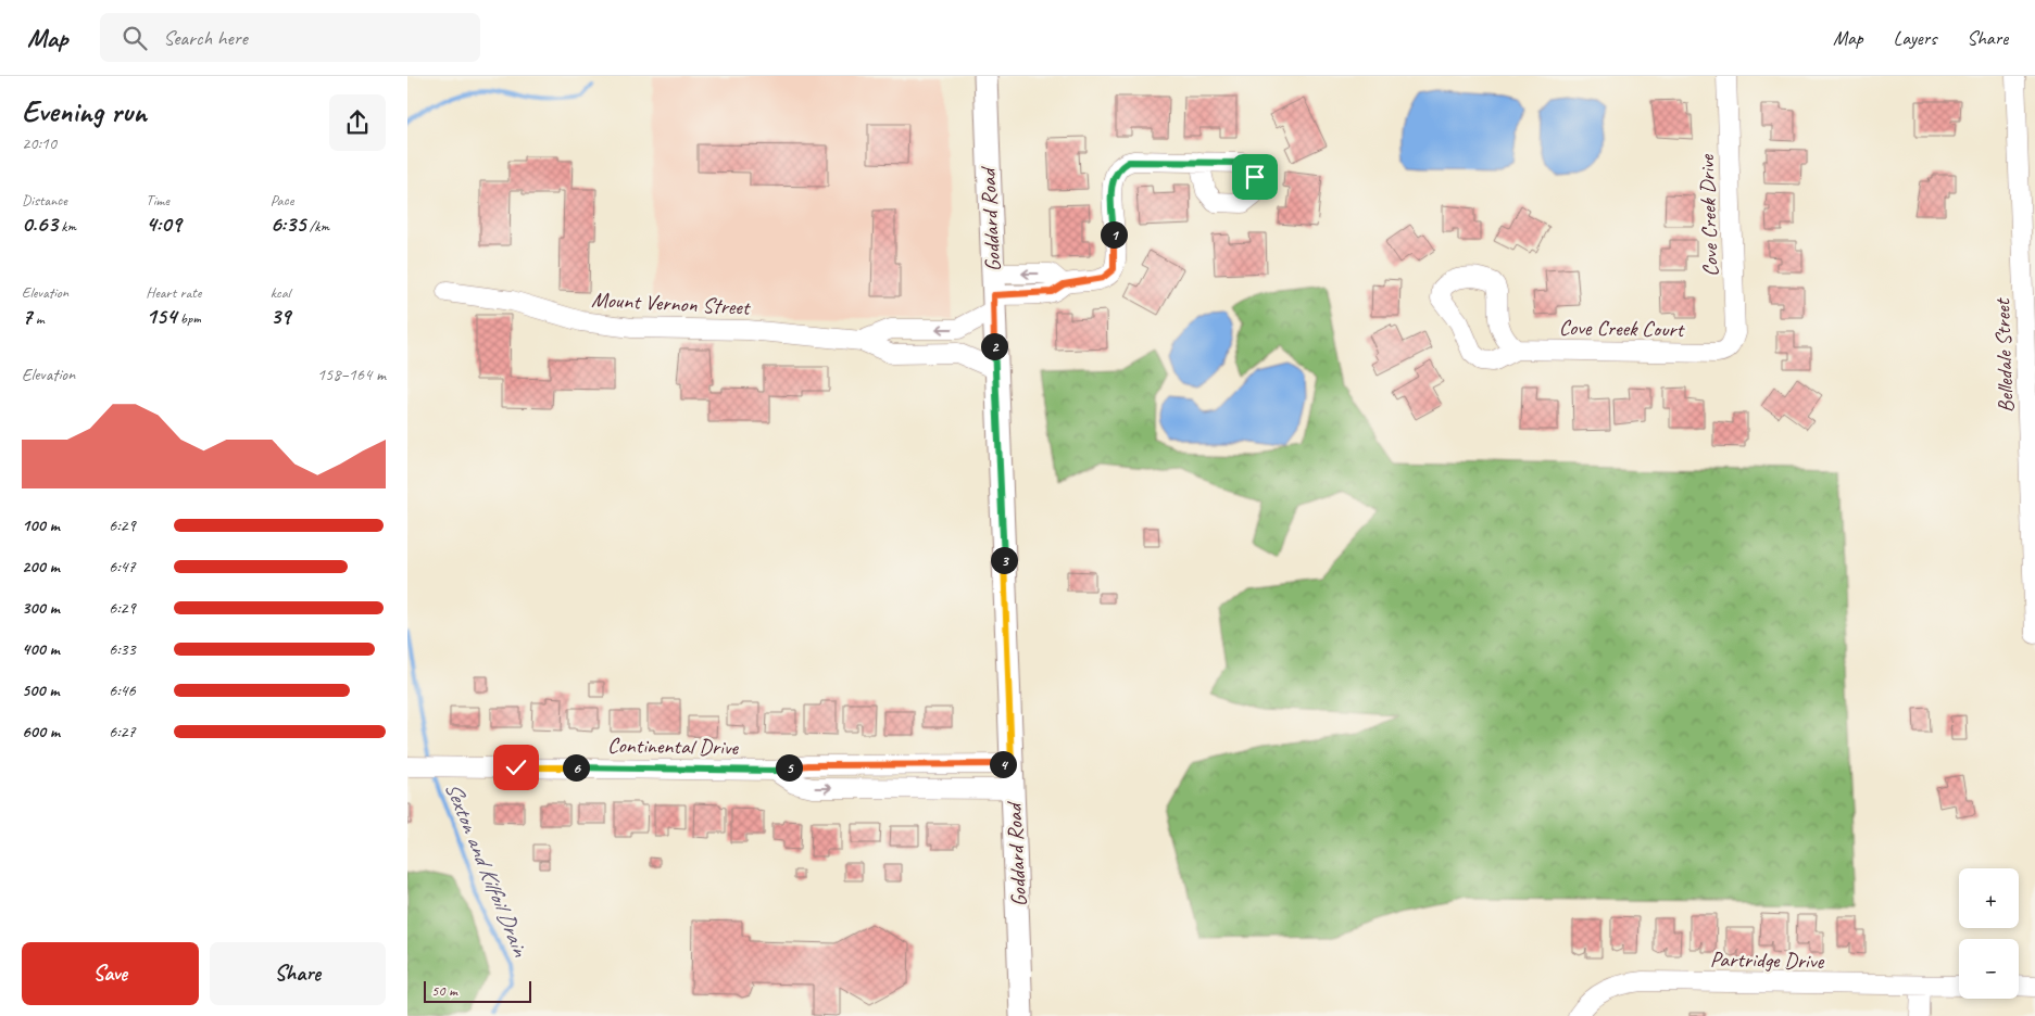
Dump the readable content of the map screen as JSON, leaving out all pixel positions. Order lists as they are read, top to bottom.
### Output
{
  "streets": {
    "main road": ["Goddard Road"],
    "street": [
      "Cove Creek Drive",
      "Mount Vernon Street",
      "Cove Creek Court",
      "Belledale Street",
      "Continental Drive",
      "Partridge Drive"
    ]
  },
  "crossings": [
    ["Cove Creek Drive", "Cove Creek Court"],
    ["Goddard Road", "Mount Vernon Street"],
    ["Goddard Road", "Continental Drive"]
  ],
  "water": ["Sexton and Kilfoil Drain"],
  "scale_bar": "50 m",
  "page": {
    "header": "Map",
    "search": "Search here",
    "nav": ["Map", "Layers", "Share"],
    "heading": ["Evening run", "20:10"],
    "stats": [
      ["Distance", "0.63 km"],
      ["Time", "4:09"],
      ["Pace", "6:35 /km"],
      ["Elevation", "7 m"],
      ["Heart rate", "154 bpm"],
      ["kcal", "39"]
    ],
    "pins": [
      "1",
      "2",
      "3",
      "4",
      "5",
      "6"
    ],
    "chart": ["Elevation", "158–164 m"],
    "list": [
      {
        "name": "100 m",
        "note": "6:29"
      },
      {
        "name": "200 m",
        "note": "6:47"
      },
      {
        "name": "300 m",
        "note": "6:29"
      },
      {
        "name": "400 m",
        "note": "6:33"
      },
      {
        "name": "500 m",
        "note": "6:46"
      },
      {
        "name": "600 m",
        "note": "6:27"
      }
    ],
    "map_buttons": ["+", "−"],
    "buttons": ["Save", "Share"],
    "scale": "50 m"
  }
}
